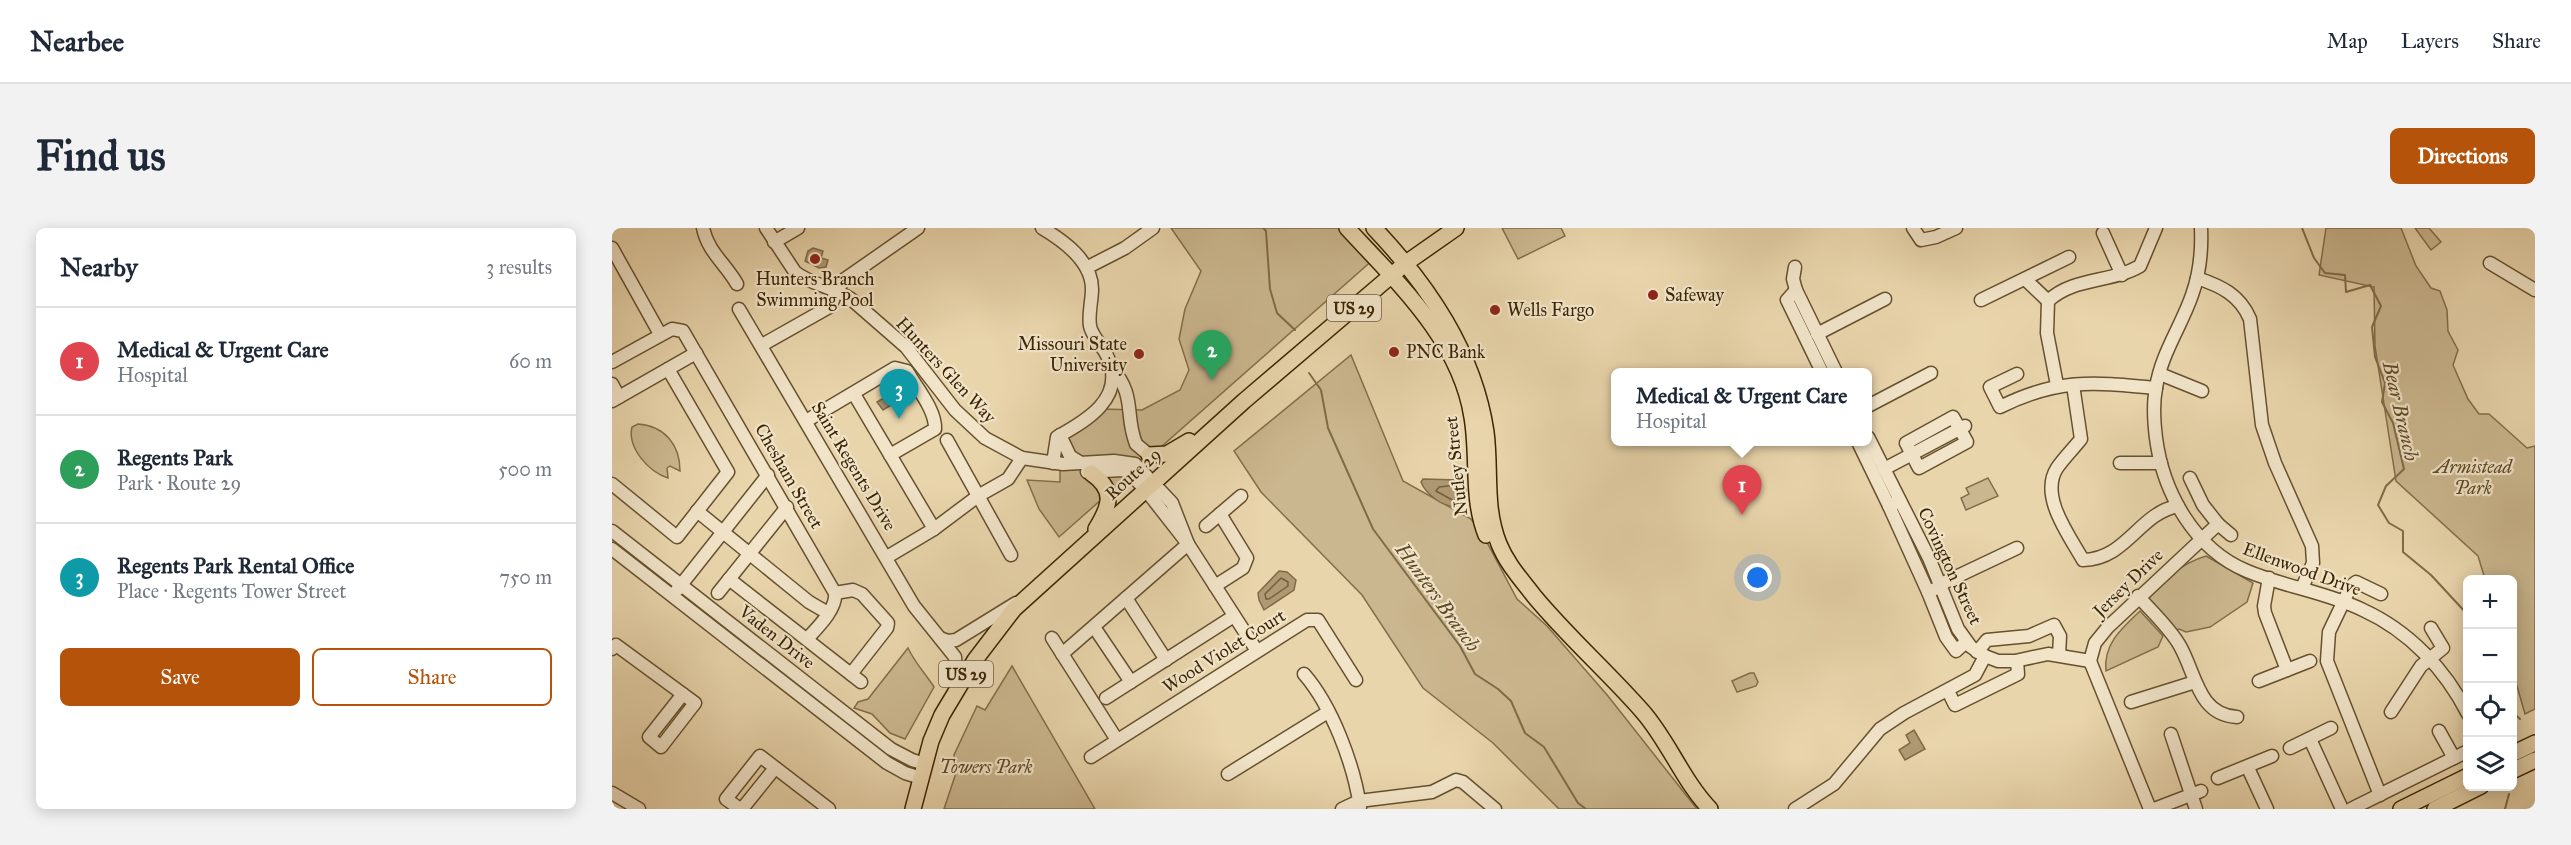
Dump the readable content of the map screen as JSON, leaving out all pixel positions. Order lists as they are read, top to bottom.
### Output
{
  "streets": {
    "main road": ["US 29", "Nutley Street", "Route 29"],
    "street": [
      "Hunters Glen Way",
      "Saint Regents Drive",
      "Chesham Street",
      "Covington Street",
      "Ellenwood Drive",
      "Jersey Drive",
      "Vaden Drive",
      "Wood Violet Court"
    ]
  },
  "crossings": [
    ["Hunters Glen Way", "Route 29"],
    ["Hunters Glen Way", "Wood Violet Court"],
    ["Saint Regents Drive", "Route 29"],
    ["Nutley Street", "Route 29"],
    ["Route 29", "Vaden Drive"],
    ["Ellenwood Drive", "Jersey Drive"]
  ],
  "water": ["Bear Branch", "Hunters Branch"],
  "parks": ["Armistead Park", "Towers Park"],
  "places": [
    "Hunters Branch Swimming Pool",
    "Safeway",
    "Wells Fargo",
    "PNC Bank",
    "Missouri State University"
  ],
  "page": {
    "header": "Nearbee",
    "nav": ["Map", "Layers", "Share"],
    "buttons": [
      "Directions",
      ["Save", "Share"]
    ],
    "title": "Find us",
    "heading": ["Nearby", "3 results"],
    "list": [
      {
        "mark": "1",
        "name": "Medical & Urgent Care",
        "note": "Hospital",
        "value": "60 m"
      },
      {
        "mark": "2",
        "name": "Regents Park",
        "note": "Park · Route 29",
        "value": "500 m"
      },
      {
        "mark": "3",
        "name": "Regents Park Rental Office",
        "note": "Place · Regents Tower Street",
        "value": "750 m"
      }
    ],
    "pins": ["2", "3", "1"],
    "popup": ["Medical & Urgent Care", "Hospital"],
    "map_buttons": ["+", "−"]
  }
}
